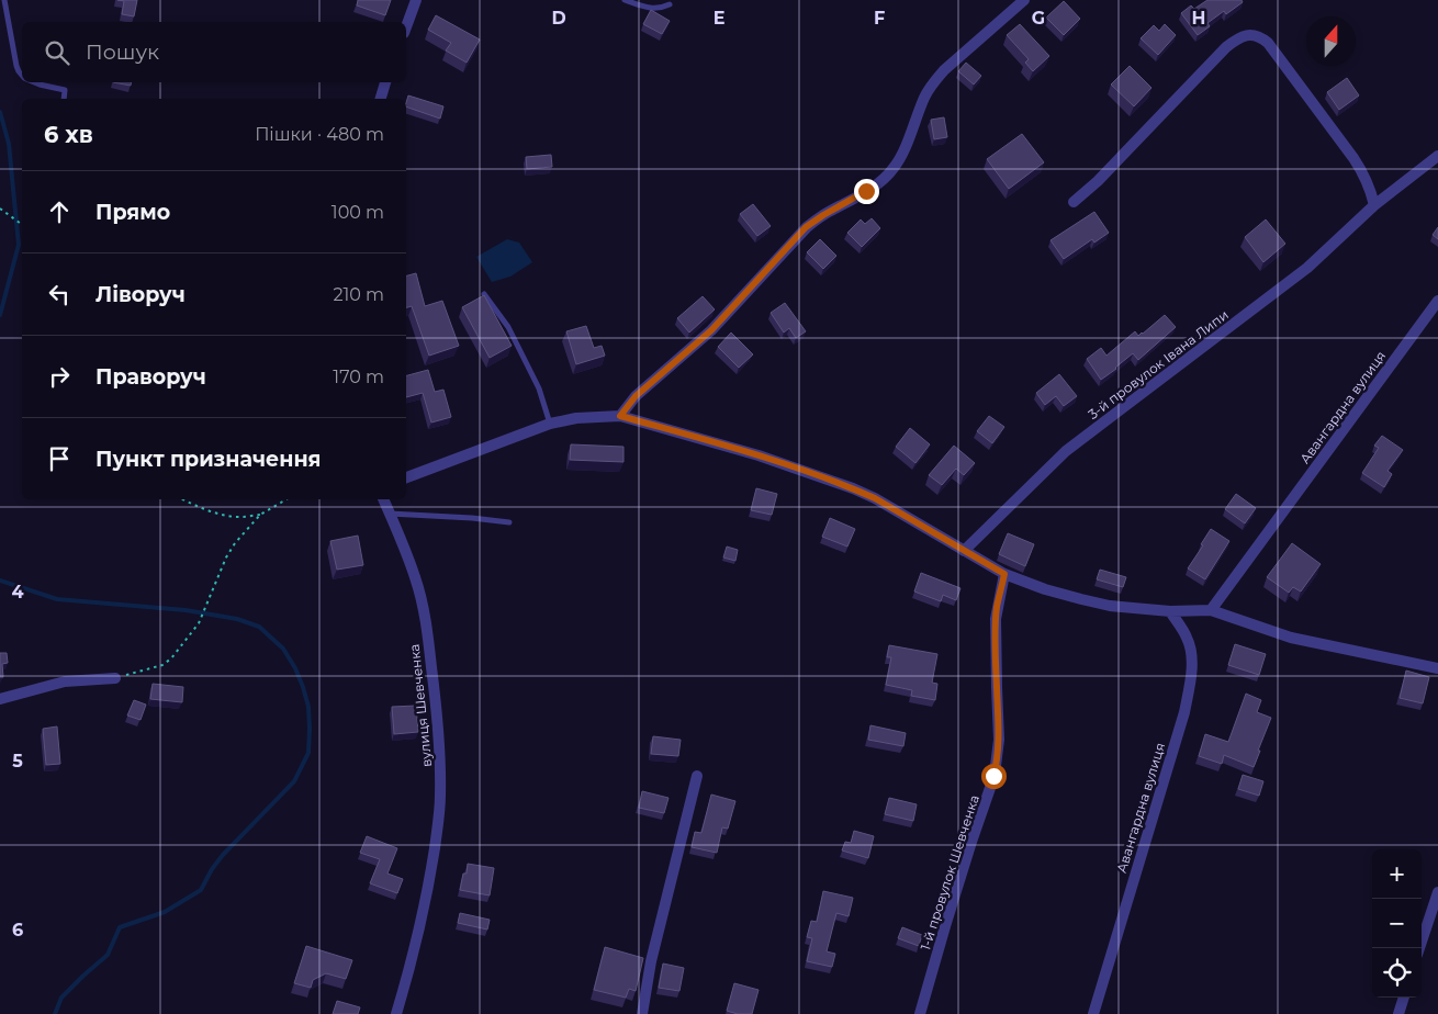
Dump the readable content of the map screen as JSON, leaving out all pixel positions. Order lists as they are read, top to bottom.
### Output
{
  "streets": {
    "street": [
      "3-й провулок Івана Липи",
      "Авангардна вулиця",
      "вулиця Шевченка",
      "1-й провулок Шевченка"
    ]
  },
  "north": "top",
  "page": {
    "search": "Пошук",
    "heading": ["6 хв", "Пішки · 480 m"],
    "list": [
      ["Прямо", "100 m"],
      ["Ліворуч", "210 m"],
      ["Праворуч", "170 m"],
      "Пункт призначення"
    ],
    "map_buttons": ["+", "−"]
  },
  "grid": {
    "columns": [
      "D",
      "E",
      "F",
      "G",
      "H"
    ],
    "rows": ["4", "5", "6"]
  }
}
